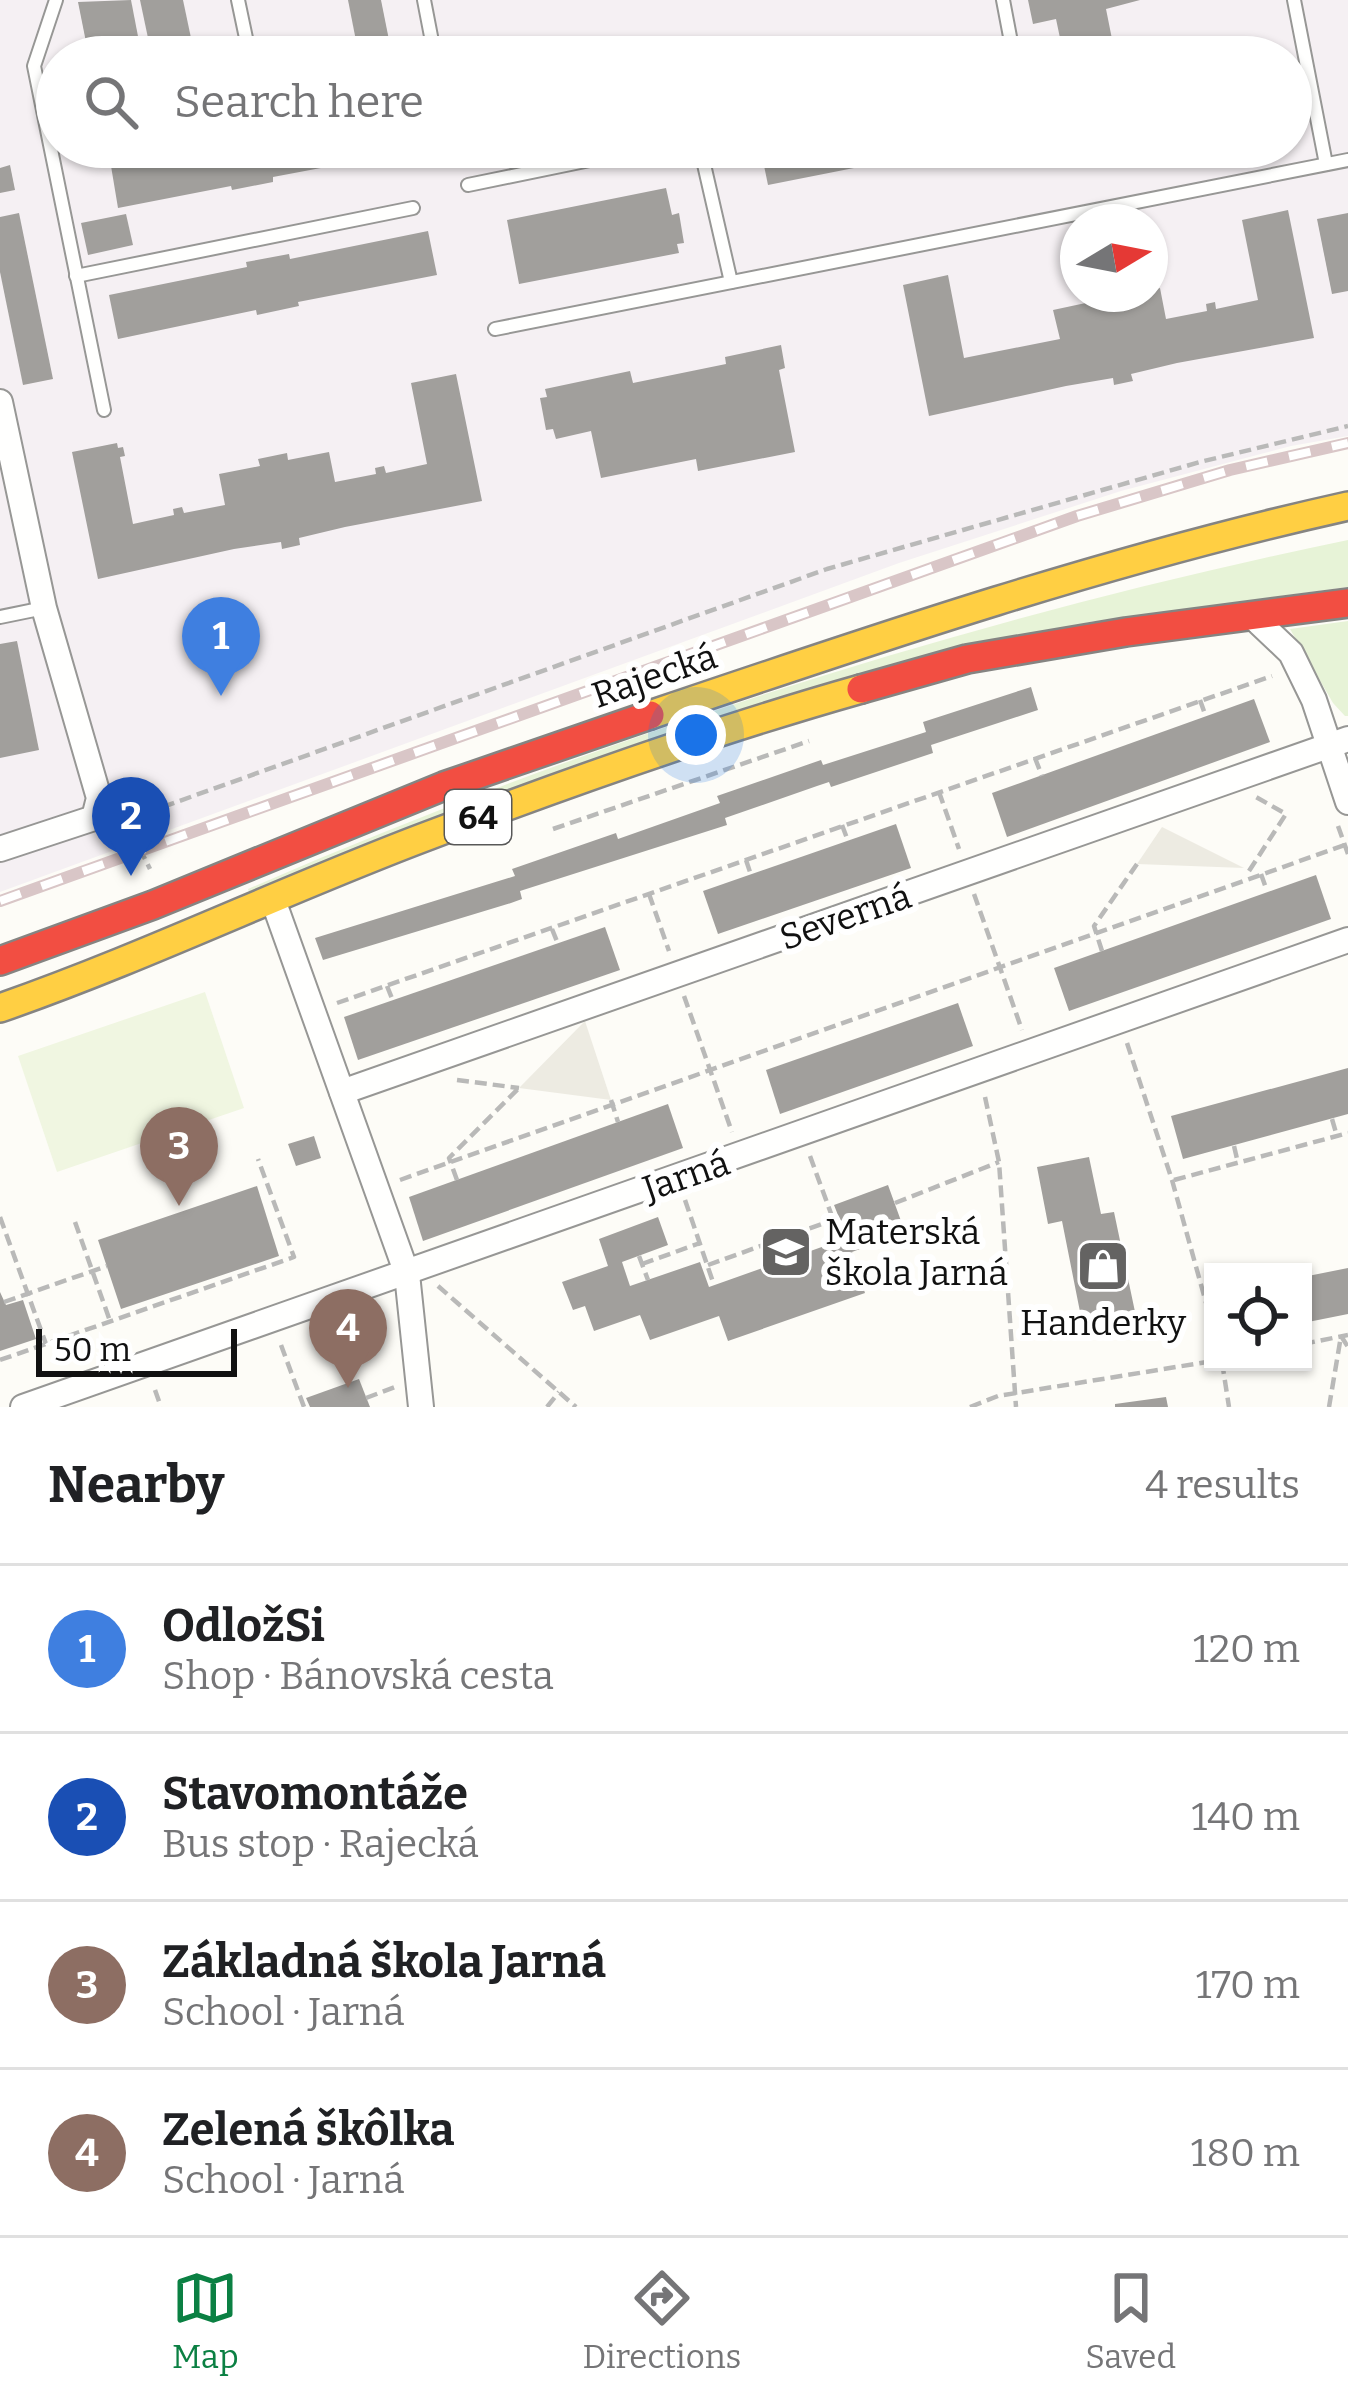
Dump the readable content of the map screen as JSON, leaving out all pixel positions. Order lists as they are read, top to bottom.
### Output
{
  "streets": {
    "main road": ["Rajecká", "64"],
    "street": ["Severná", "Jarná"]
  },
  "places": {
    "school or university": ["Materská škola Jarná"],
    "shop": ["Handerky"]
  },
  "scale_bar": "50 m",
  "north": "right",
  "page": {
    "search": "Search here",
    "pins": [
      "1",
      "2",
      "3",
      "4"
    ],
    "scale": "50 m",
    "heading": ["Nearby", "4 results"],
    "list": [
      {
        "mark": "1",
        "name": "OdložSi",
        "note": "Shop · Bánovská cesta",
        "value": "120 m"
      },
      {
        "mark": "2",
        "name": "Stavomontáže",
        "note": "Bus stop · Rajecká",
        "value": "140 m"
      },
      {
        "mark": "3",
        "name": "Základná škola Jarná",
        "note": "School · Jarná",
        "value": "170 m"
      },
      {
        "mark": "4",
        "name": "Zelená škôlka",
        "note": "School · Jarná",
        "value": "180 m"
      }
    ],
    "nav": ["Map", "Directions", "Saved"]
  }
}
